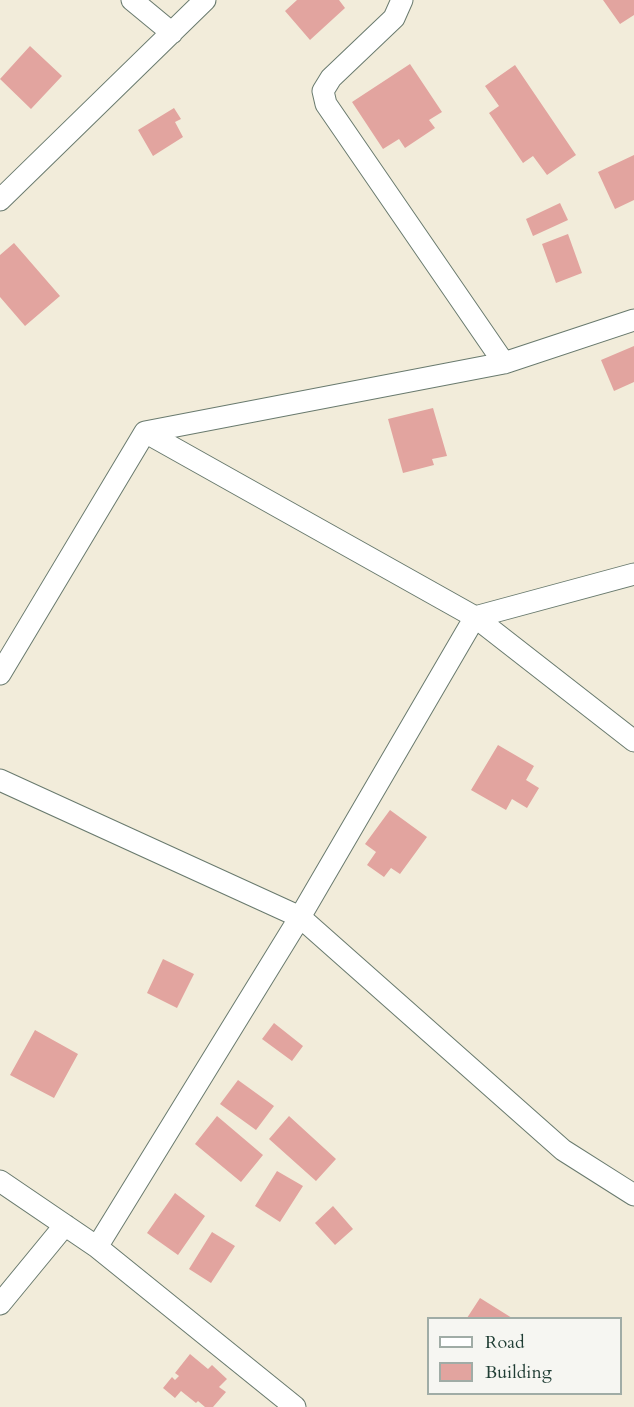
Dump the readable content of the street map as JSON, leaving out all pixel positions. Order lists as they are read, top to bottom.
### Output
{
  "legend": ["Road", "Building"]
}
